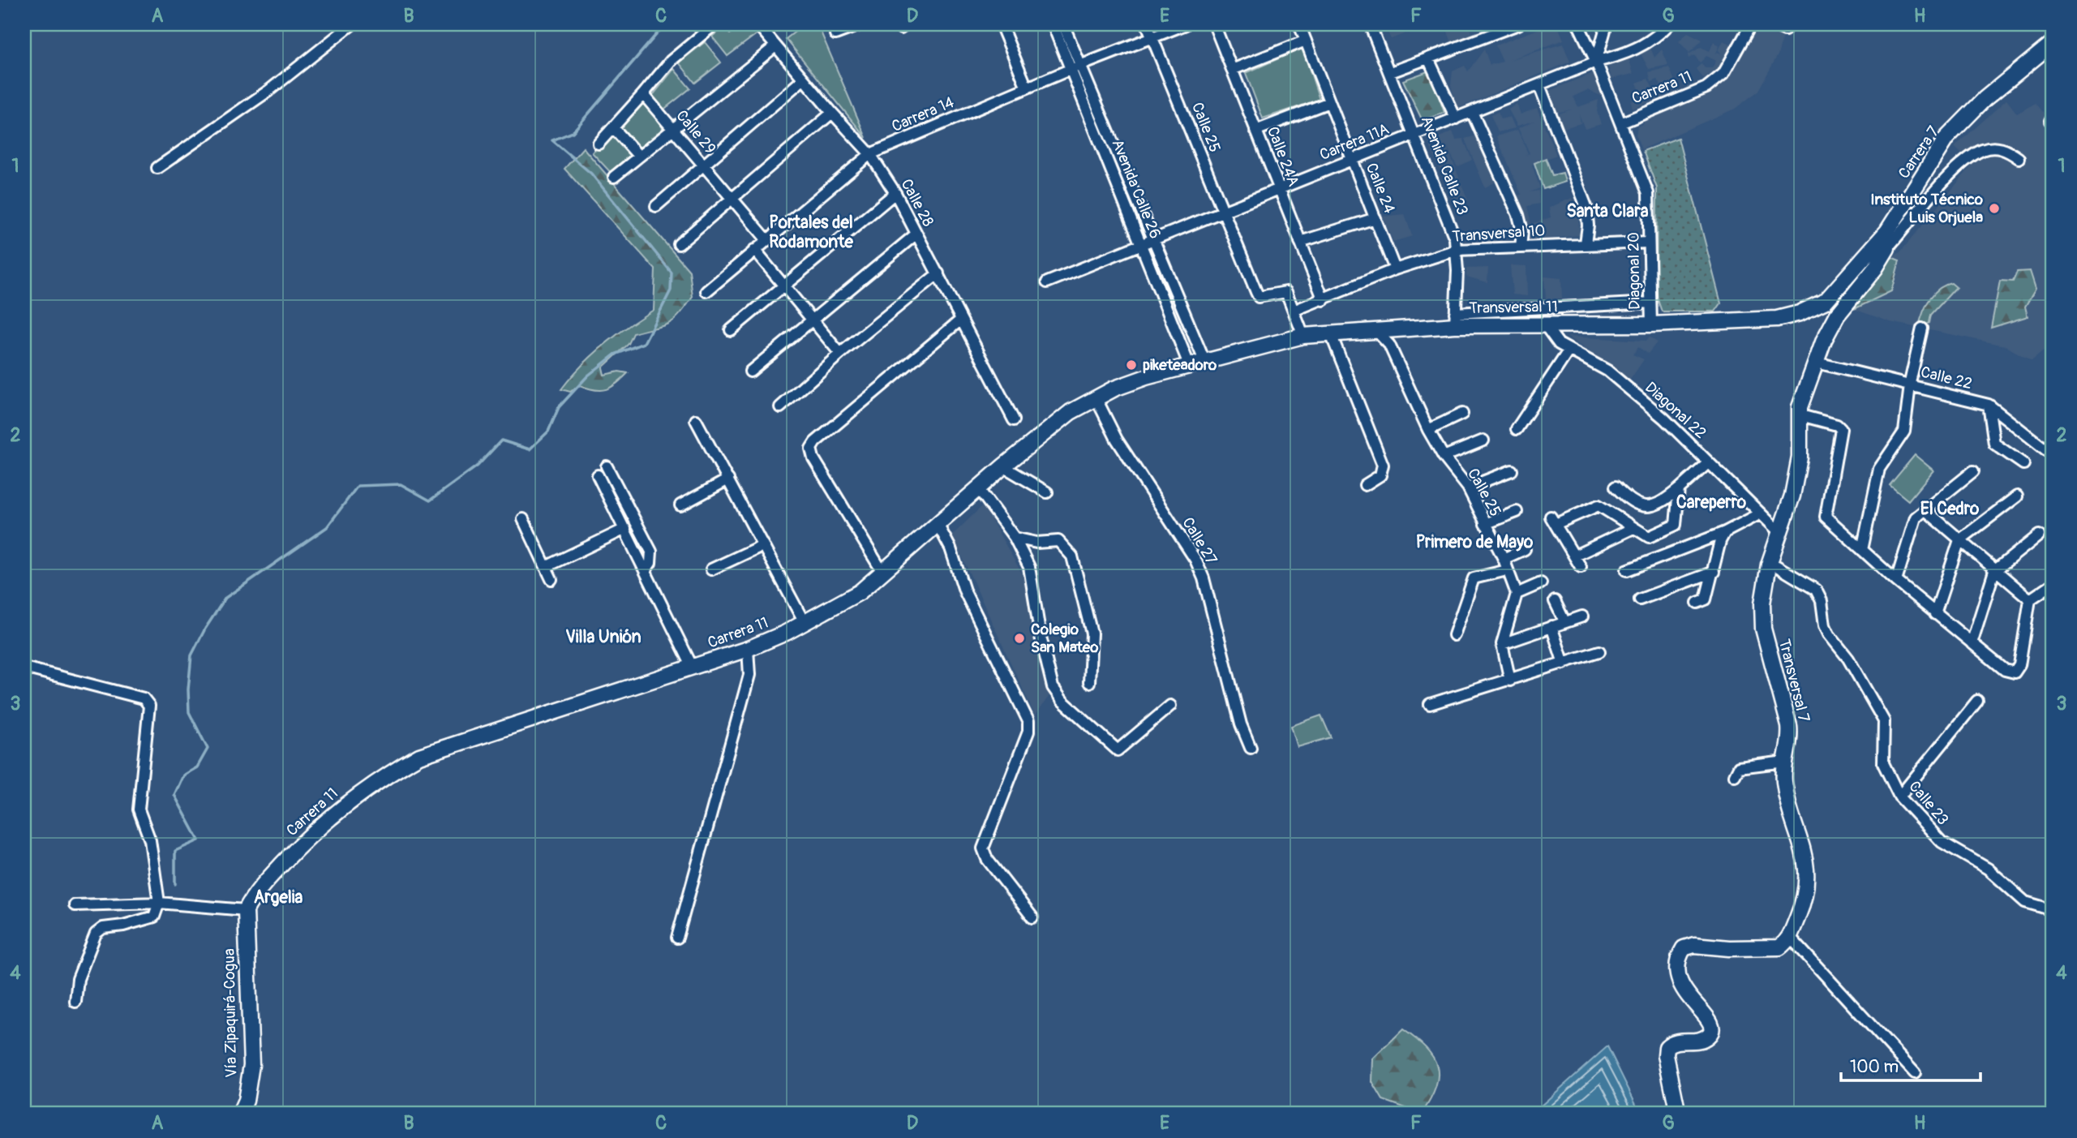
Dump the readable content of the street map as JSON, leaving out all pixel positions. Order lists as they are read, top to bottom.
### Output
{
  "streets": {
    "street": [
      "Carrera 11",
      "Carrera 14",
      "Calle 25",
      "Calle 29",
      "Carrera 11A",
      "Carrera 7",
      "Calle 24A",
      "Avenida Calle 23",
      "Calle 24",
      "Avenida Calle 26",
      "Calle 28",
      "Transversal 10",
      "Diagonal 20",
      "Transversal 11",
      "Calle 22",
      "Diagonal 22",
      "Calle 27",
      "Transversal 7",
      "Calle 23",
      "Vía Zipaquirá-Cogua"
    ]
  },
  "crossings": [
    ["Carrera 11", "Avenida Calle 26"],
    ["Carrera 11", "Diagonal 20"],
    ["Carrera 11", "Transversal 11"],
    ["Carrera 11", "Calle 27"],
    ["Carrera 11", "Vía Zipaquirá-Cogua"],
    ["Carrera 14", "Calle 25"],
    ["Carrera 14", "Calle 29"],
    ["Carrera 14", "Avenida Calle 26"],
    ["Carrera 14", "Calle 28"],
    ["Calle 25", "Carrera 11A"],
    ["Calle 25", "Transversal 10"],
    ["Calle 25", "Transversal 11"],
    ["Carrera 11A", "Calle 24A"],
    ["Carrera 11A", "Avenida Calle 23"],
    ["Carrera 11A", "Calle 24"],
    ["Carrera 11A", "Avenida Calle 26"],
    ["Carrera 11A", "Diagonal 20"],
    ["Carrera 7", "Transversal 11"],
    ["Calle 24A", "Transversal 10"],
    ["Avenida Calle 23", "Transversal 10"],
    ["Avenida Calle 23", "Transversal 11"],
    ["Calle 24", "Transversal 10"],
    ["Transversal 10", "Diagonal 20"],
    ["Diagonal 20", "Transversal 11"],
    ["Transversal 11", "Diagonal 22"],
    ["Calle 22", "Transversal 7"],
    ["Diagonal 22", "Transversal 7"],
    ["Transversal 7", "Calle 23"]
  ],
  "districts": [
    "Santa Clara",
    "Portales del Rodamonte",
    "Careperro",
    "El Cedro",
    "Primero de Mayo",
    "Villa Unión",
    "Argelia"
  ],
  "places": ["Instituto Técnico Luis Orjuela", "piketeadoro", "Colegio San Mateo"],
  "scale_bar": "100 m",
  "grid": {
    "columns": [
      "A",
      "B",
      "C",
      "D",
      "E",
      "F",
      "G",
      "H"
    ],
    "rows": [
      "1",
      "2",
      "3",
      "4"
    ]
  }
}
